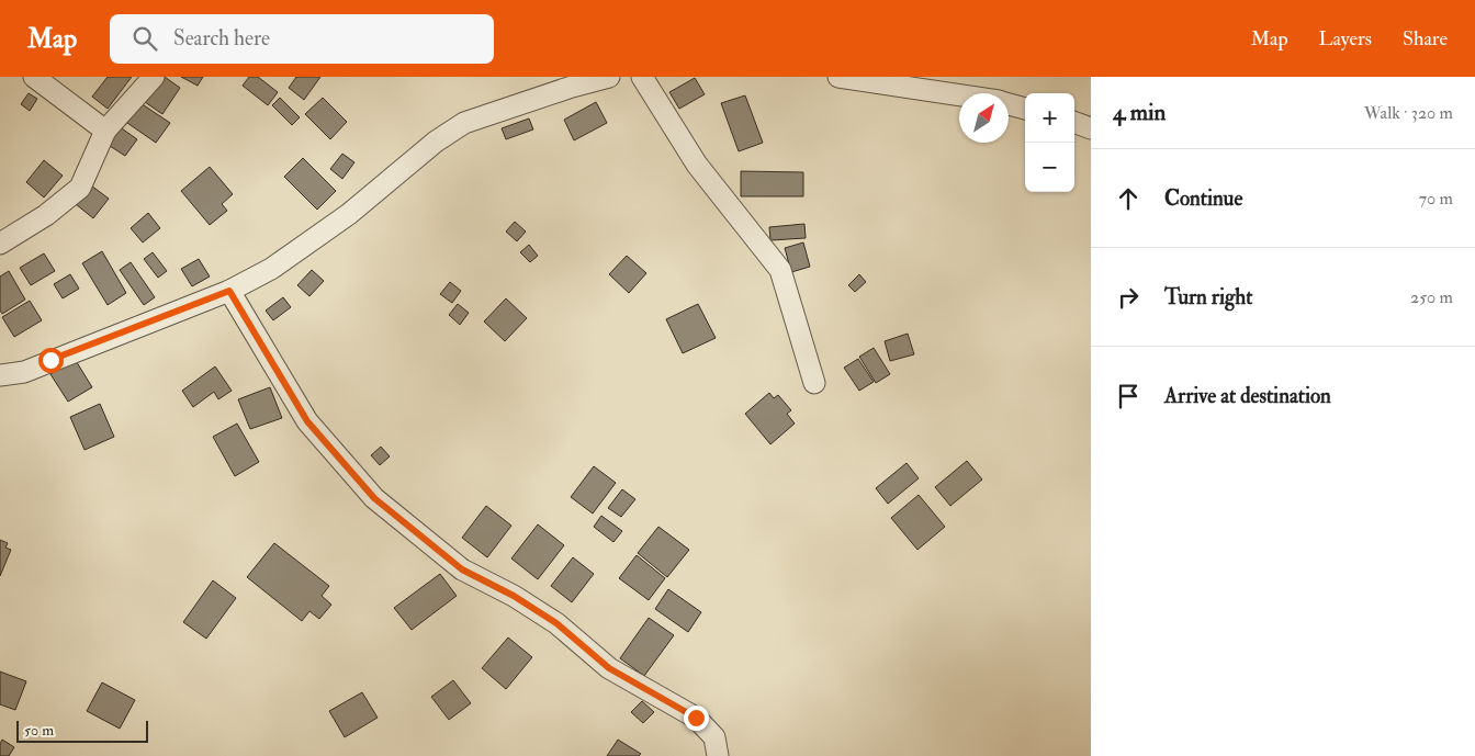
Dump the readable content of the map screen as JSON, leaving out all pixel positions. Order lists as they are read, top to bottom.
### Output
{
  "scale_bar": "50 m",
  "north": "top right",
  "page": {
    "header": "Map",
    "search": "Search here",
    "nav": ["Map", "Layers", "Share"],
    "heading": ["4 min", "Walk · 320 m"],
    "map_buttons": ["+", "−"],
    "list": [
      ["Continue", "70 m"],
      ["Turn right", "250 m"],
      "Arrive at destination"
    ],
    "scale": "50 m"
  }
}
